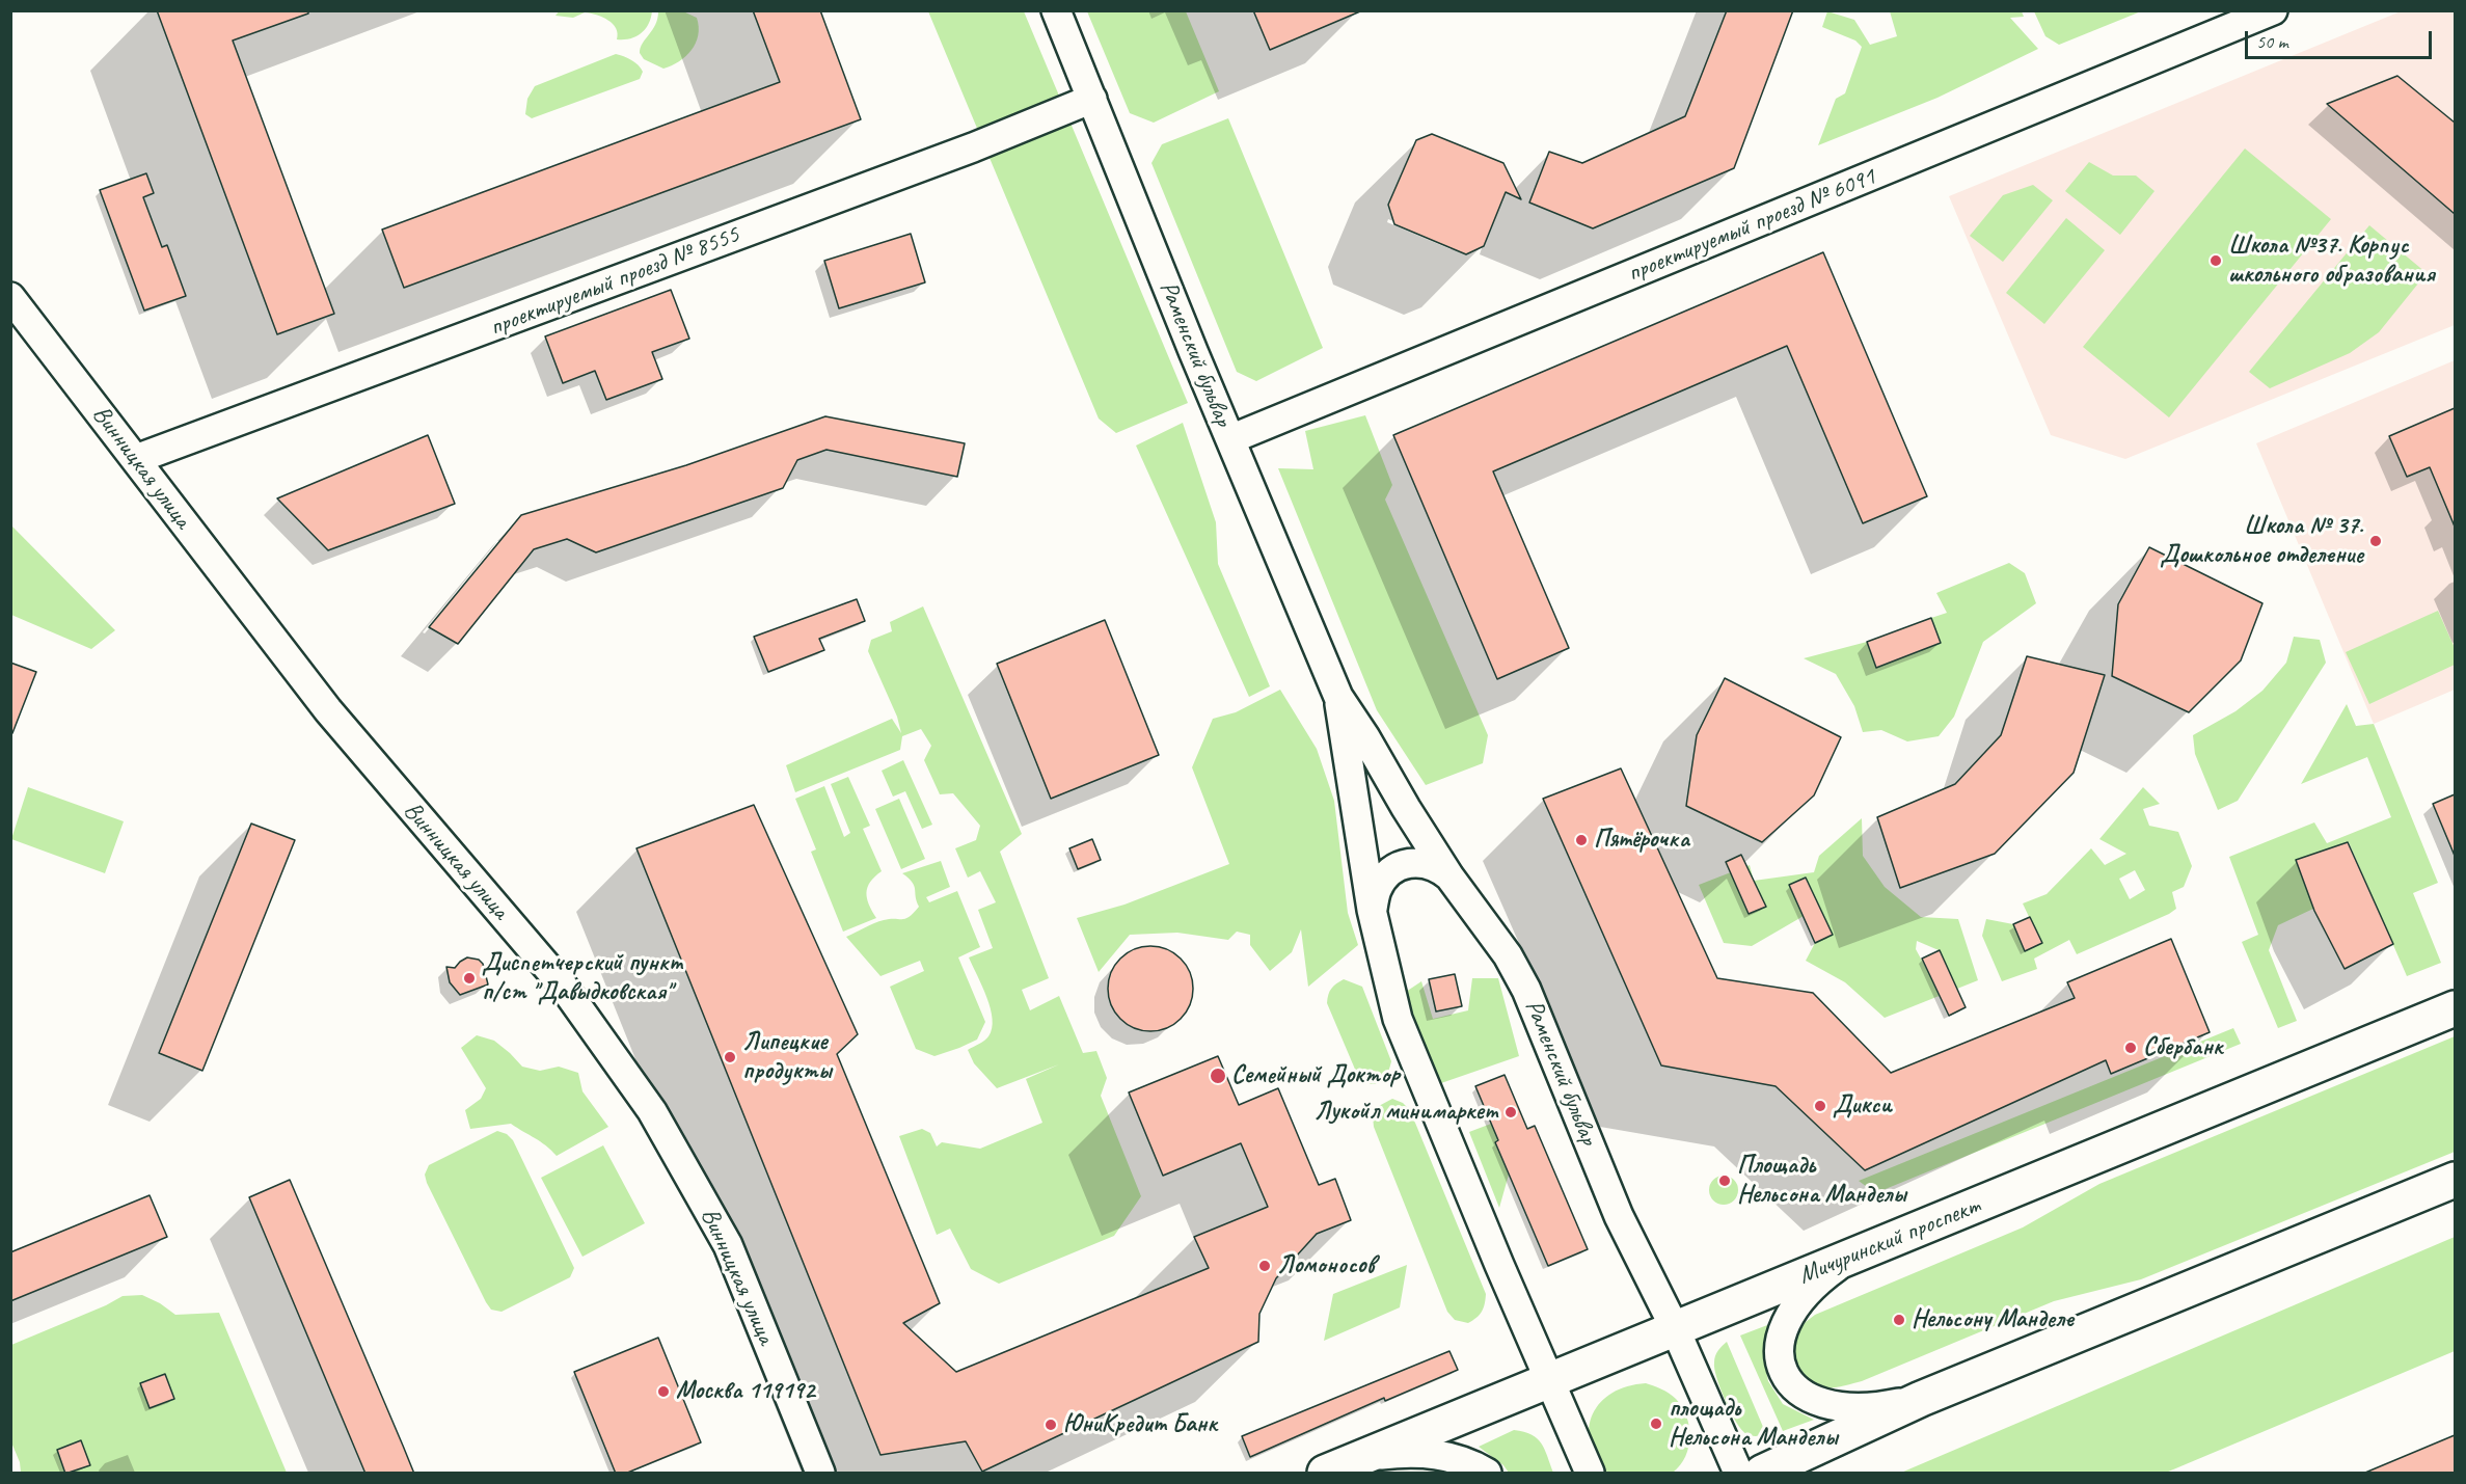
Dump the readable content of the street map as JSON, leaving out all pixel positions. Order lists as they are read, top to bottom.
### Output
{
  "streets": {
    "main road": ["Мичуринский проспект"],
    "street": [
      "проектируемый проезд № 6091",
      "проектируемый проезд № 8555",
      "Раменский бульвар",
      "Винницкая улица"
    ]
  },
  "crossings": [
    ["проектируемый проезд № 6091", "Раменский бульвар"],
    ["проектируемый проезд № 8555", "Раменский бульвар"],
    ["проектируемый проезд № 8555", "Винницкая улица"],
    ["Раменский бульвар", "Мичуринский проспект"]
  ],
  "places": [
    "Школа №37. Корпус школьного образования",
    "Школа № 37. Дошкольное отделение",
    "Пятёрочка",
    "Диспетчерский пункт п/ст \"Давыдковская\"",
    "Сбербанк",
    "Липецкие продукты",
    "Семейный Доктор",
    "Дикси",
    "Лукойл минимаркет",
    "Площадь Нельсона Манделы",
    "Ломоносов",
    "Нельсону Манделе",
    "Москва 119192",
    "площадь Нельсона Манделы",
    "ЮниКредит Банк"
  ],
  "scale_bar": "50 m"
}
